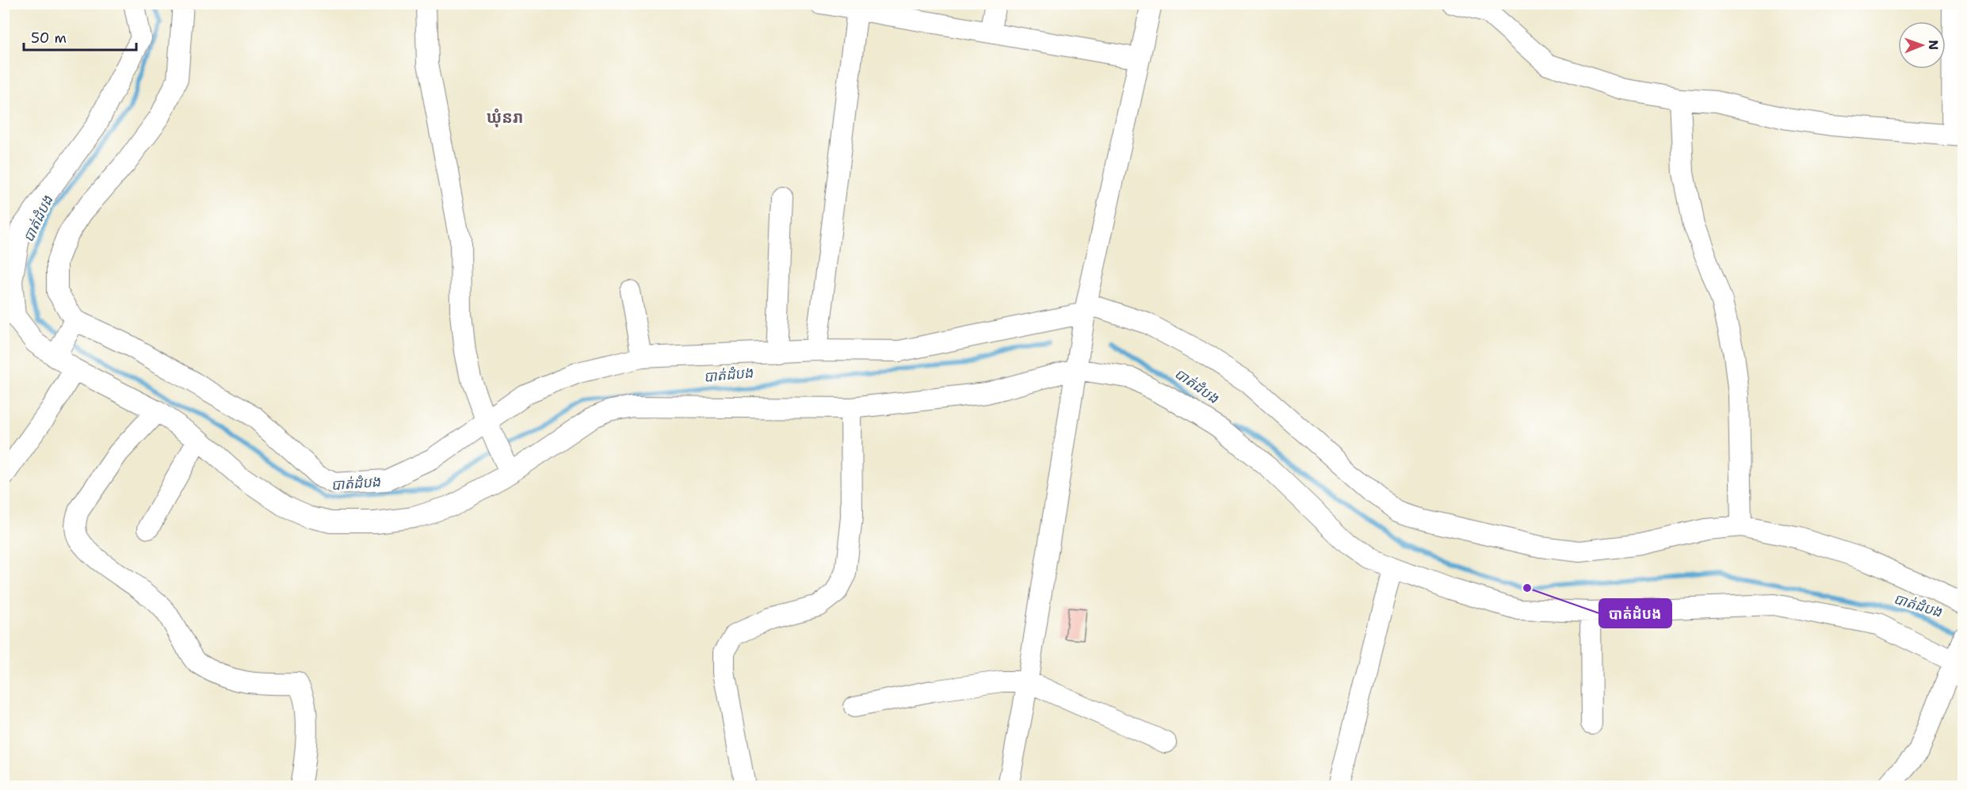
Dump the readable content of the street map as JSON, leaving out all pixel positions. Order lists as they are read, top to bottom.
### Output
{
  "districts": ["ឃុំនរា"],
  "water": ["បាត់ដំបង"],
  "places": ["បាត់ដំបង"],
  "scale_bar": "50 m",
  "north": "right"
}
